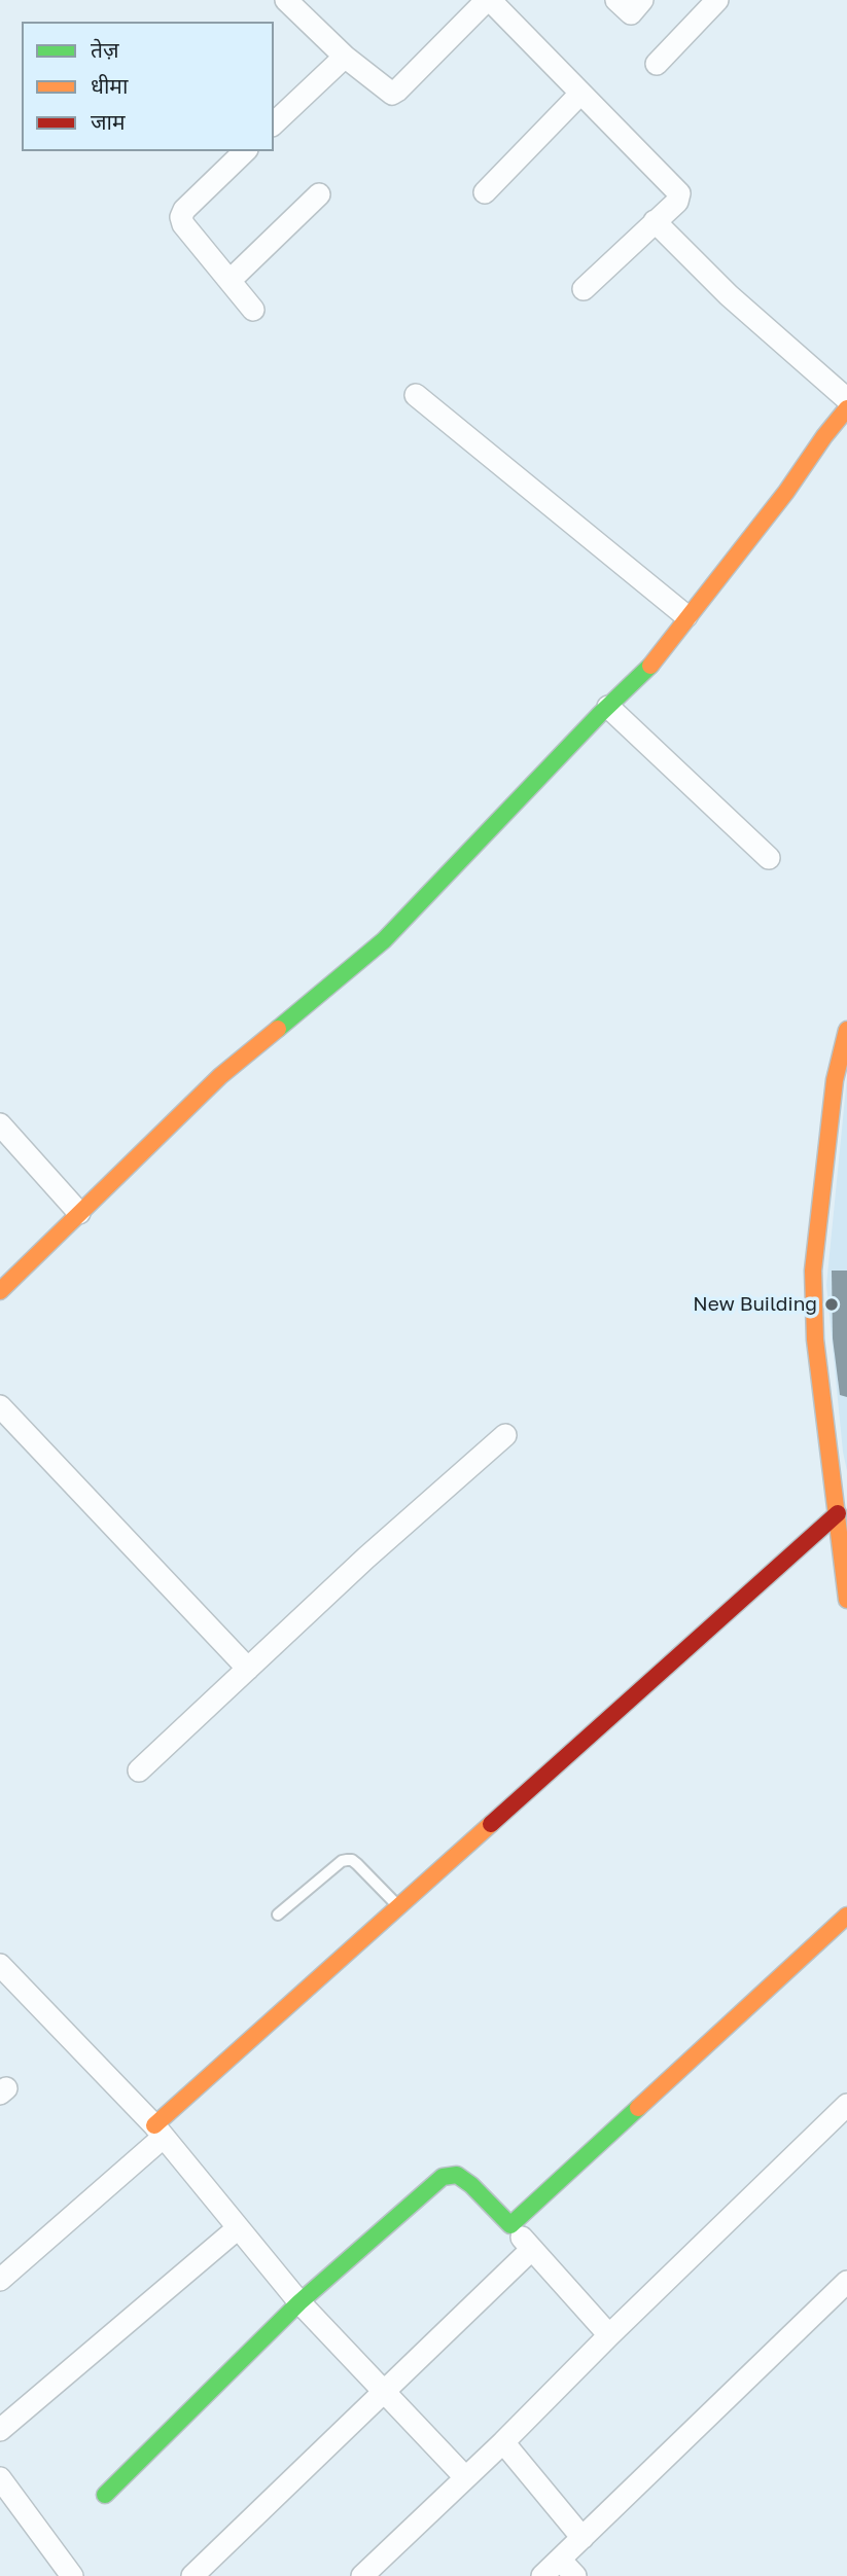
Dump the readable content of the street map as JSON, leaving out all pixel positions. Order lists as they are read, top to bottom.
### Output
{
  "places": ["New Building"],
  "legend": ["तेज़", "धीमा", "जाम"]
}
